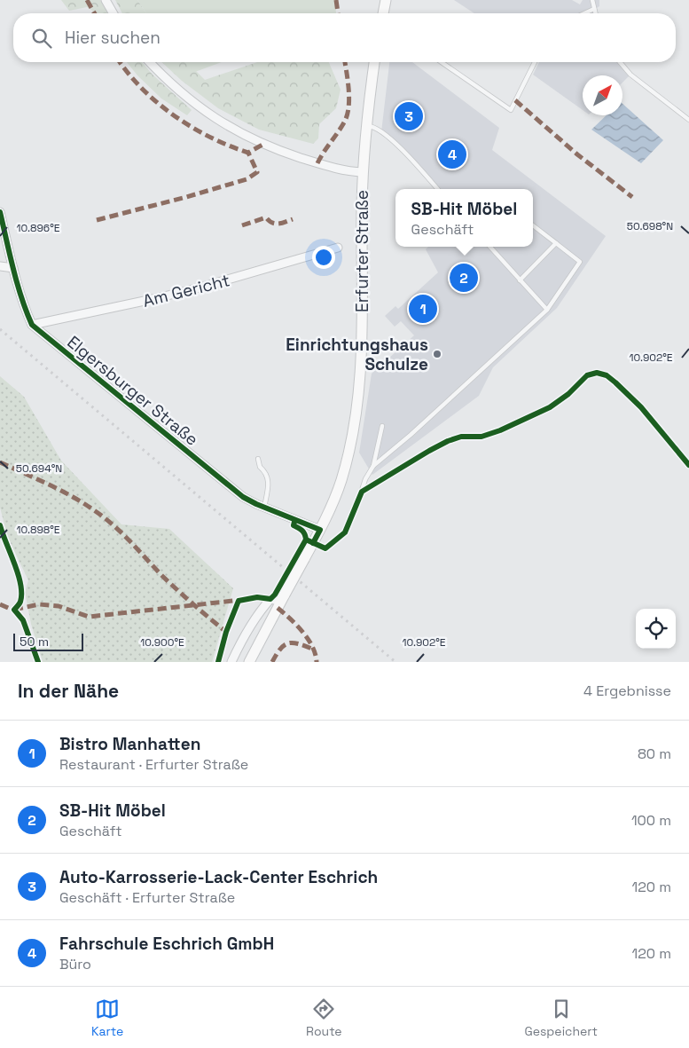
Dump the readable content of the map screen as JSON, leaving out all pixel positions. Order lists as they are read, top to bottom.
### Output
{
  "streets": {
    "main road": ["Erfurter Straße"],
    "street": ["Am Gericht", "Elgersburger Straße"]
  },
  "crossings": [
    ["Erfurter Straße", "Elgersburger Straße"],
    ["Am Gericht", "Elgersburger Straße"]
  ],
  "places": ["Einrichtungshaus Schulze"],
  "scale_bar": "50 m",
  "north": "top right",
  "page": {
    "search": "Hier suchen",
    "pins": [
      "3",
      "4",
      "2",
      "1"
    ],
    "popup": ["SB-Hit Möbel", "Geschäft"],
    "scale": "50 m",
    "heading": ["In der Nähe", "4 Ergebnisse"],
    "list": [
      {
        "mark": "1",
        "name": "Bistro Manhatten",
        "note": "Restaurant · Erfurter Straße",
        "value": "80 m"
      },
      {
        "mark": "2",
        "name": "SB-Hit Möbel",
        "note": "Geschäft",
        "value": "100 m"
      },
      {
        "mark": "3",
        "name": "Auto-Karrosserie-Lack-Center Eschrich",
        "note": "Geschäft · Erfurter Straße",
        "value": "120 m"
      },
      {
        "mark": "4",
        "name": "Fahrschule Eschrich GmbH",
        "note": "Büro",
        "value": "120 m"
      }
    ],
    "nav": ["Karte", "Route", "Gespeichert"]
  },
  "coordinates": [
    "50.698°N",
    "10.896°E",
    "10.902°E",
    "50.694°N",
    "10.898°E",
    "10.900°E"
  ]
}
